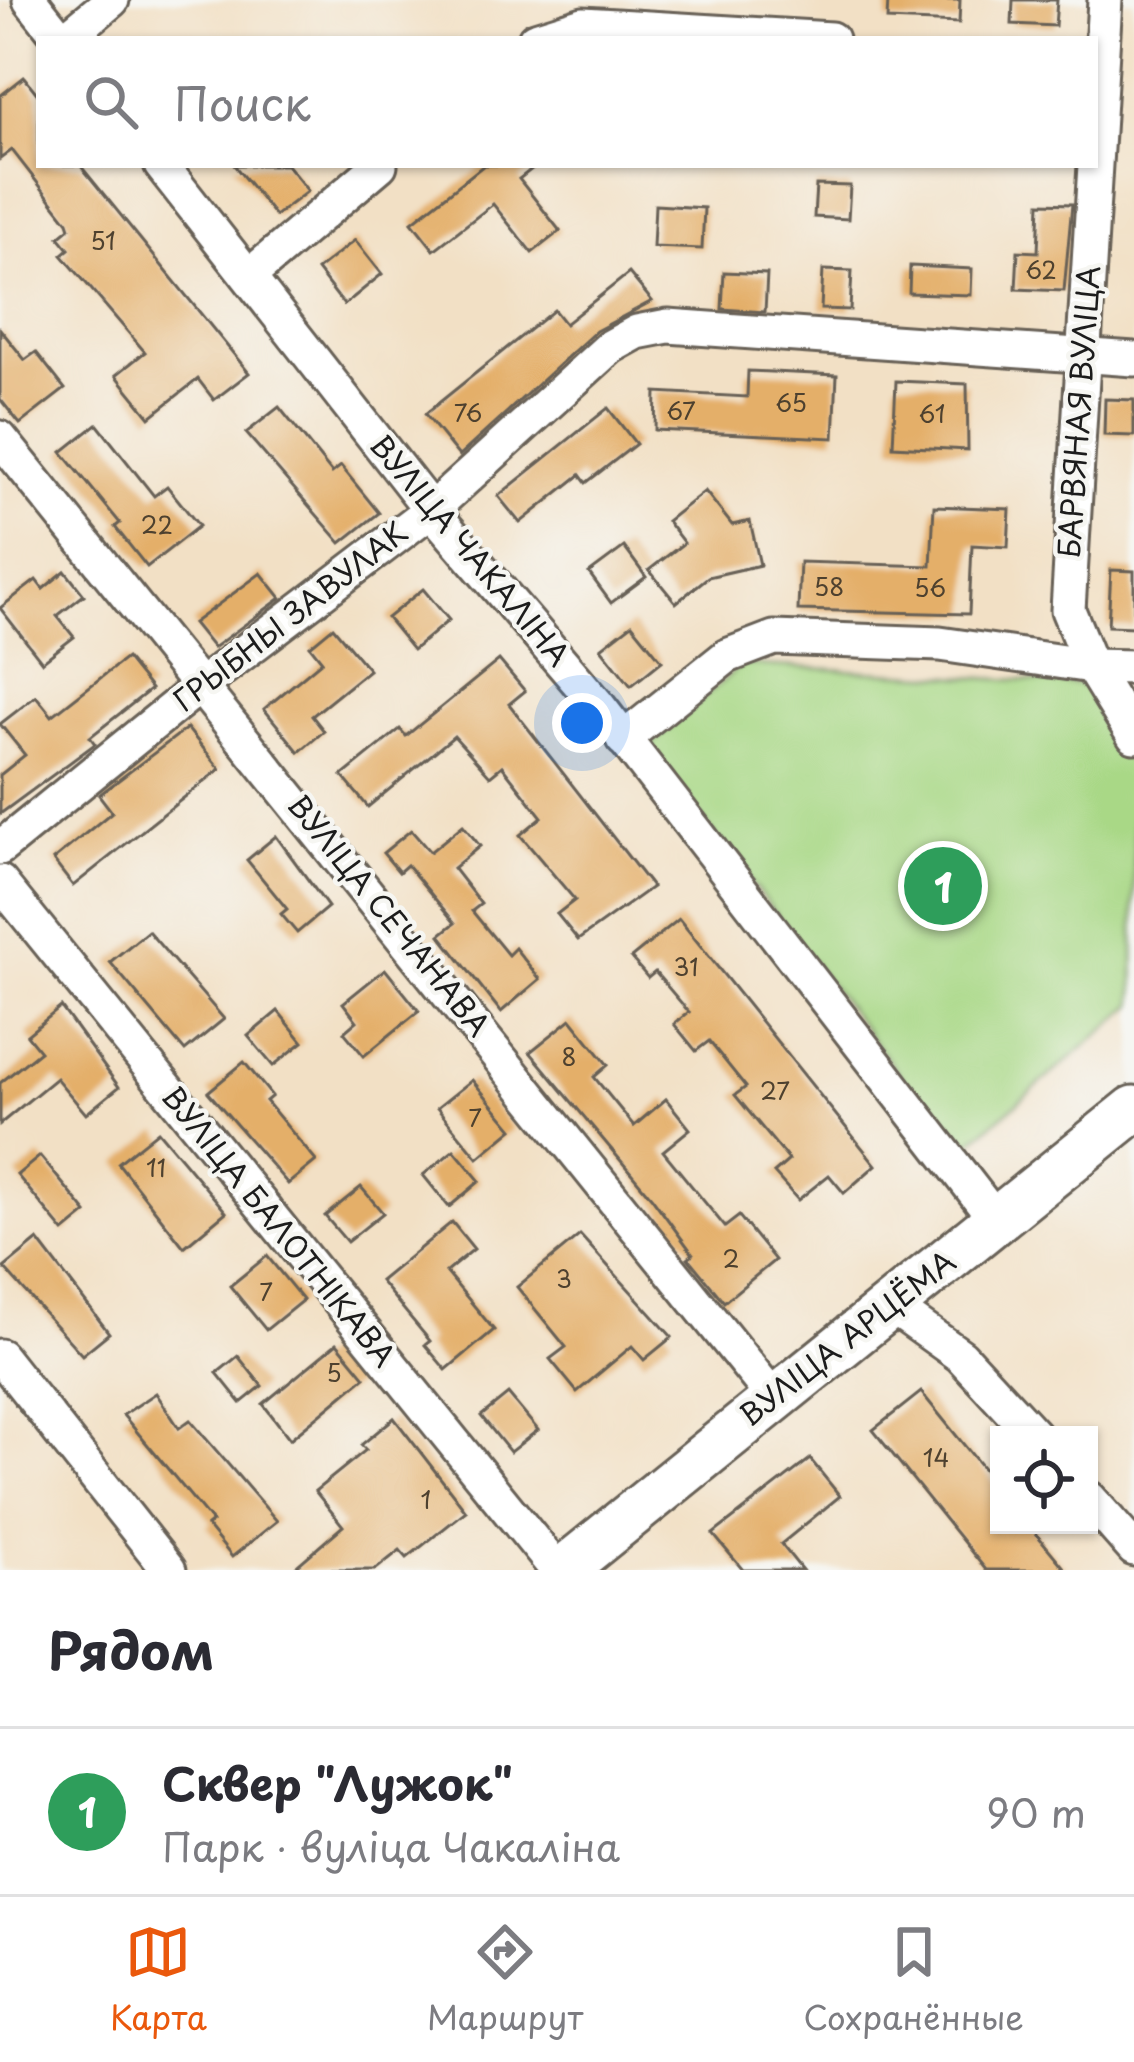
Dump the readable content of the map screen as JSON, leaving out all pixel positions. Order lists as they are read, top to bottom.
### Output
{
  "streets": {
    "street": [
      "БАРВЯНАЯ ВУЛІЦА",
      "ВУЛІЦА ЧАКАЛІНА",
      "ГРЫБНЫ ЗАВУЛАК",
      "ВУЛІЦА СЕЧАНАВА",
      "ВУЛІЦА БАЛОТНІКАВА",
      "ВУЛІЦА АРЦЁМА"
    ]
  },
  "crossings": [
    ["БАРВЯНАЯ ВУЛІЦА", "ГРЫБНЫ ЗАВУЛАК"],
    ["ВУЛІЦА ЧАКАЛІНА", "ГРЫБНЫ ЗАВУЛАК"],
    ["ВУЛІЦА ЧАКАЛІНА", "ВУЛІЦА АРЦЁМА"],
    ["ГРЫБНЫ ЗАВУЛАК", "ВУЛІЦА СЕЧАНАВА"],
    ["ВУЛІЦА СЕЧАНАВА", "ВУЛІЦА АРЦЁМА"],
    ["ВУЛІЦА БАЛОТНІКАВА", "ВУЛІЦА АРЦЁМА"]
  ],
  "house_numbers": [
    "51",
    "62",
    "65",
    "67",
    "76",
    "61",
    "22",
    "58",
    "56",
    "31",
    "8",
    "27",
    "7",
    "11",
    "2",
    "3",
    "7",
    "5",
    "14",
    "1"
  ],
  "page": {
    "search": "Поиск",
    "pins": "1",
    "heading": "Рядом",
    "list": [
      {
        "mark": "1",
        "name": "Сквер \"Лужок\"",
        "note": "Парк · вуліца Чакаліна",
        "value": "90 m"
      }
    ],
    "nav": ["Карта", "Маршрут", "Сохранённые"]
  }
}
